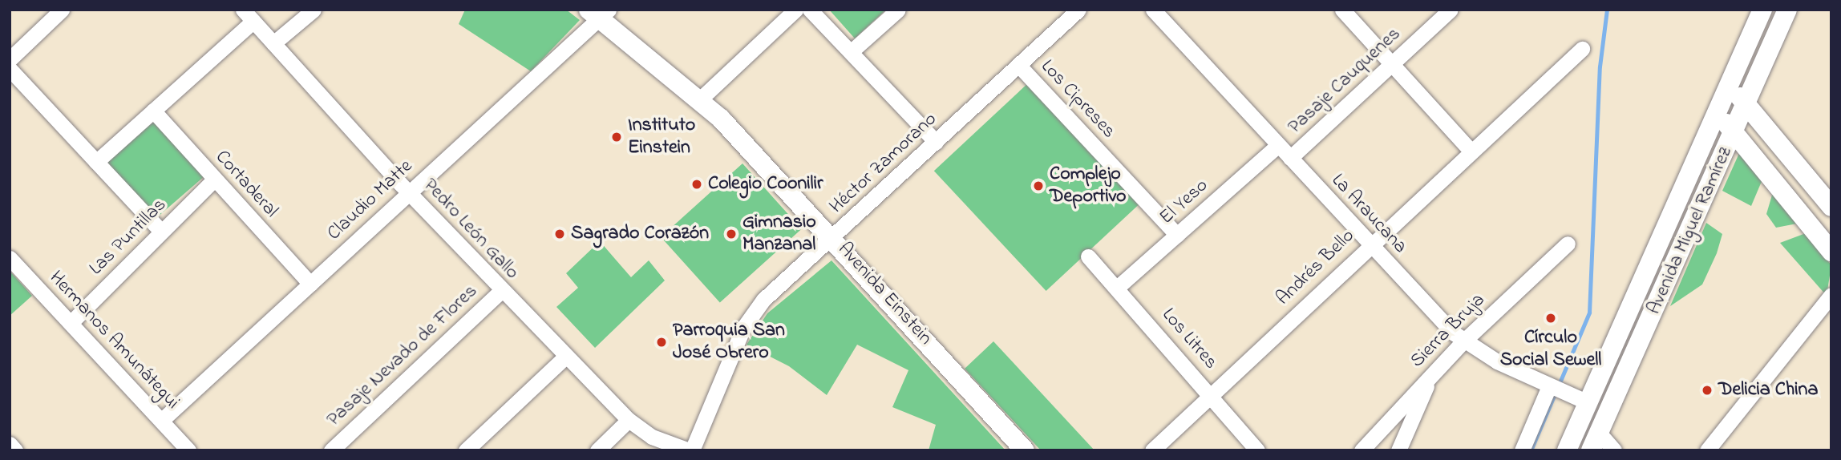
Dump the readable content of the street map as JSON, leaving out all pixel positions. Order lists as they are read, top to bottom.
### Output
{
  "streets": {
    "main road": ["Avenida Miguel Ramírez", "Avenida Einstein"],
    "street": [
      "Pasaje Cauquenes",
      "Los Cipreses",
      "Héctor Zamorano",
      "Cortaderal",
      "Claudio Matte",
      "El Yeso",
      "La Araucana",
      "Pedro León Gallo",
      "Las Puntillas",
      "Andrés Bello",
      "Sierra Bruja",
      "Los Litres",
      "Hermanos Amunátegui",
      "Pasaje Nevado de Flores"
    ]
  },
  "crossings": [
    ["Pasaje Cauquenes", "La Araucana"],
    ["Los Cipreses", "Héctor Zamorano"],
    ["Los Cipreses", "El Yeso"],
    ["Héctor Zamorano", "Pedro León Gallo"],
    ["Héctor Zamorano", "Avenida Einstein"],
    ["Cortaderal", "Claudio Matte"],
    ["Cortaderal", "Las Puntillas"],
    ["Claudio Matte", "Pedro León Gallo"],
    ["Claudio Matte", "Avenida Einstein"],
    ["Claudio Matte", "Hermanos Amunátegui"],
    ["El Yeso", "La Araucana"],
    ["El Yeso", "Los Litres"],
    ["La Araucana", "Avenida Miguel Ramírez"],
    ["La Araucana", "Andrés Bello"],
    ["La Araucana", "Sierra Bruja"],
    ["Pedro León Gallo", "Pasaje Nevado de Flores"],
    ["Las Puntillas", "Hermanos Amunátegui"],
    ["Andrés Bello", "Los Litres"]
  ],
  "places": [
    "Instituto Einstein",
    "Colegio Coonilir",
    "Complejo Deportivo",
    "Sagrado Corazón",
    "Gimnasio Manzanal",
    "Círculo Social Sewell",
    "Parroquia San José Obrero",
    "Delicia China"
  ]
}
